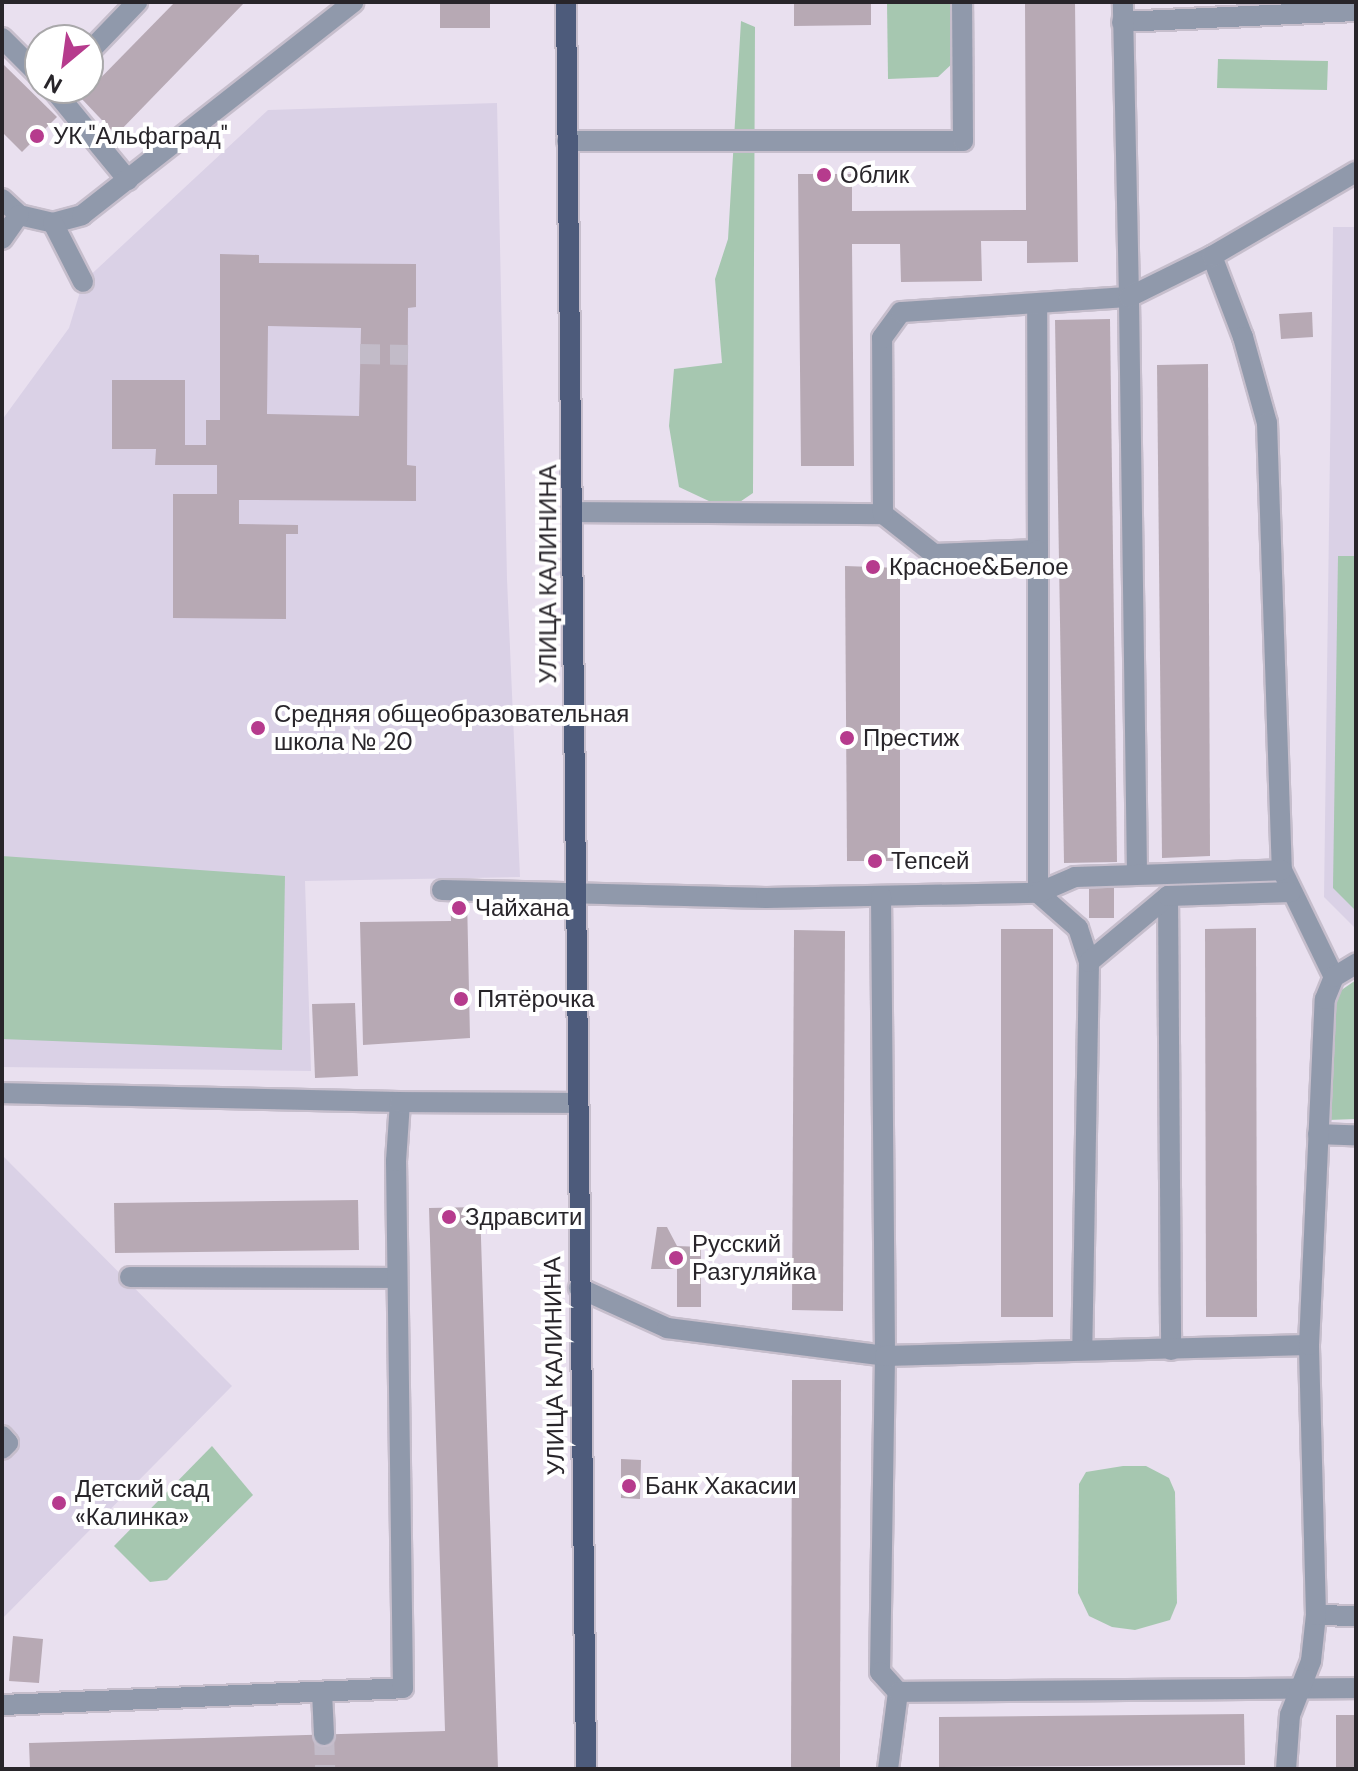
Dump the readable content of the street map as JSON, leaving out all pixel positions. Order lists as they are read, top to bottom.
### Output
{
  "streets": {
    "main road": ["УЛИЦА КАЛИНИНА"]
  },
  "places": [
    "УК \"Альфаград\"",
    "Облик",
    "Красное&Белое",
    "Средняя общеобразовательная школа № 20",
    "Престиж",
    "Тепсей",
    "Чайхана",
    "Пятёрочка",
    "Здравсити",
    "Русский Разгуляйка",
    "Банк Хакасии",
    "Детский сад «Калинка»"
  ],
  "north": "bottom left"
}
